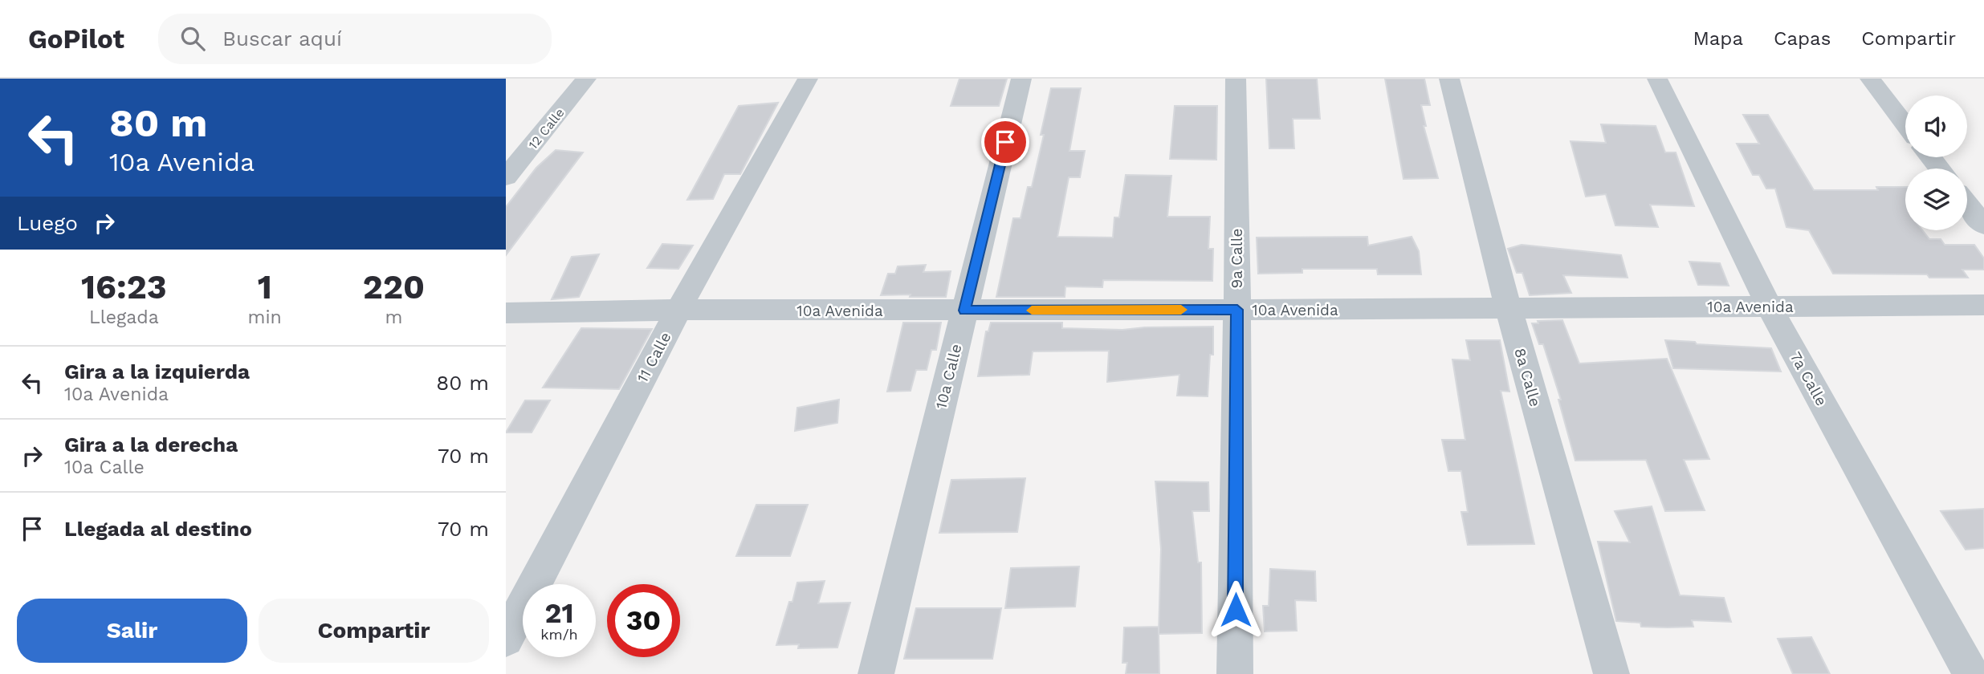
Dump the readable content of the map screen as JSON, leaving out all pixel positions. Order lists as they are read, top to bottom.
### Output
{
  "streets": {
    "street": [
      "12 Calle",
      "9a Calle",
      "10a Avenida",
      "11 Calle",
      "10a Calle",
      "8a Calle",
      "7a Calle"
    ]
  },
  "crossings": [
    ["9a Calle", "10a Avenida"],
    ["10a Avenida", "11 Calle"],
    ["10a Avenida", "10a Calle"],
    ["10a Avenida", "8a Calle"],
    ["10a Avenida", "7a Calle"]
  ],
  "page": {
    "header": "GoPilot",
    "search": "Buscar aquí",
    "nav": ["Mapa", "Capas", "Compartir"],
    "turn": ["80 m", "10a Avenida"],
    "then": "Luego",
    "eta": [
      "16:23",
      "Llegada",
      "1",
      "min",
      "220",
      "m"
    ],
    "list": [
      {
        "name": "Gira a la izquierda",
        "note": "10a Avenida",
        "value": "80 m"
      },
      {
        "name": "Gira a la derecha",
        "note": "10a Calle",
        "value": "70 m"
      },
      {
        "name": "Llegada al destino",
        "value": "70 m"
      }
    ],
    "speed": "21 km/h",
    "limit": "30",
    "buttons": ["Salir", "Compartir"]
  }
}
